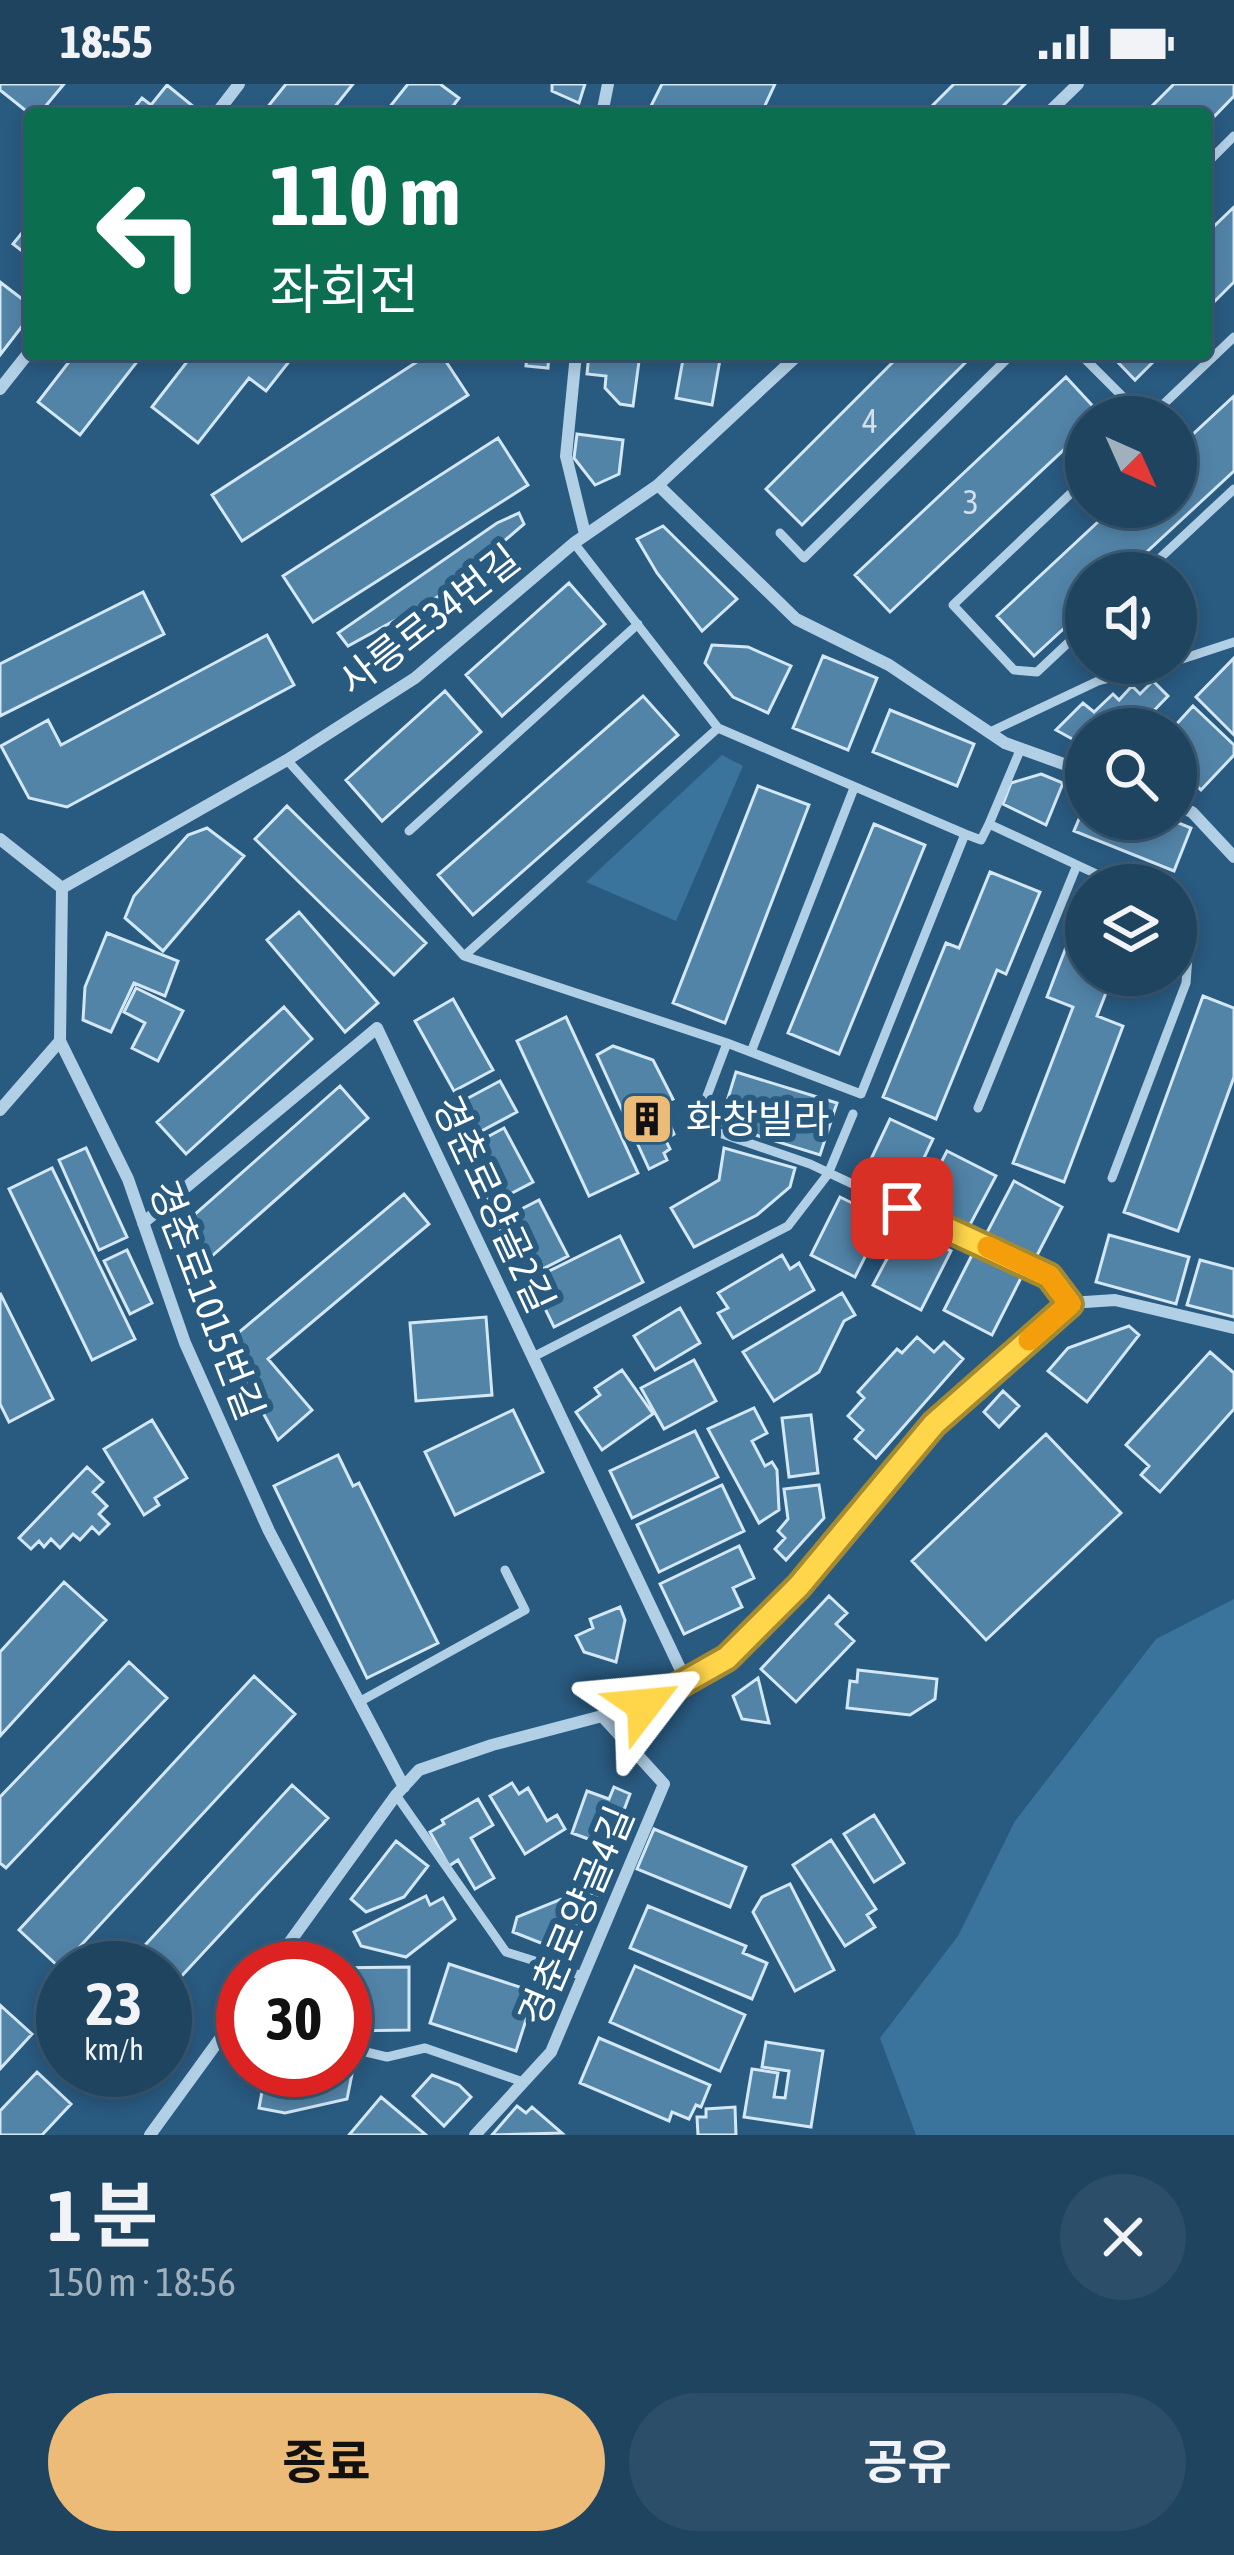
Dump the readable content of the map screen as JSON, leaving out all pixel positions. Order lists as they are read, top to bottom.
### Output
{
  "streets": {
    "street": [
      "사릉로34번길",
      "경춘로양골2길",
      "경춘로1015번길",
      "경춘로양골4길"
    ]
  },
  "crossings": [
    ["사릉로34번길", "경춘로1015번길"],
    ["경춘로양골2길", "경춘로1015번길"]
  ],
  "places": {
    "building": ["화창빌라"]
  },
  "house_numbers": ["4", "3"],
  "north": "bottom right",
  "page": {
    "status": "18:55",
    "turn": ["110 m", "좌회전"],
    "speed": "23 km/h",
    "limit": "30",
    "heading": ["1 분", "150 m · 18:56"],
    "buttons": ["종료", "공유"]
  }
}
